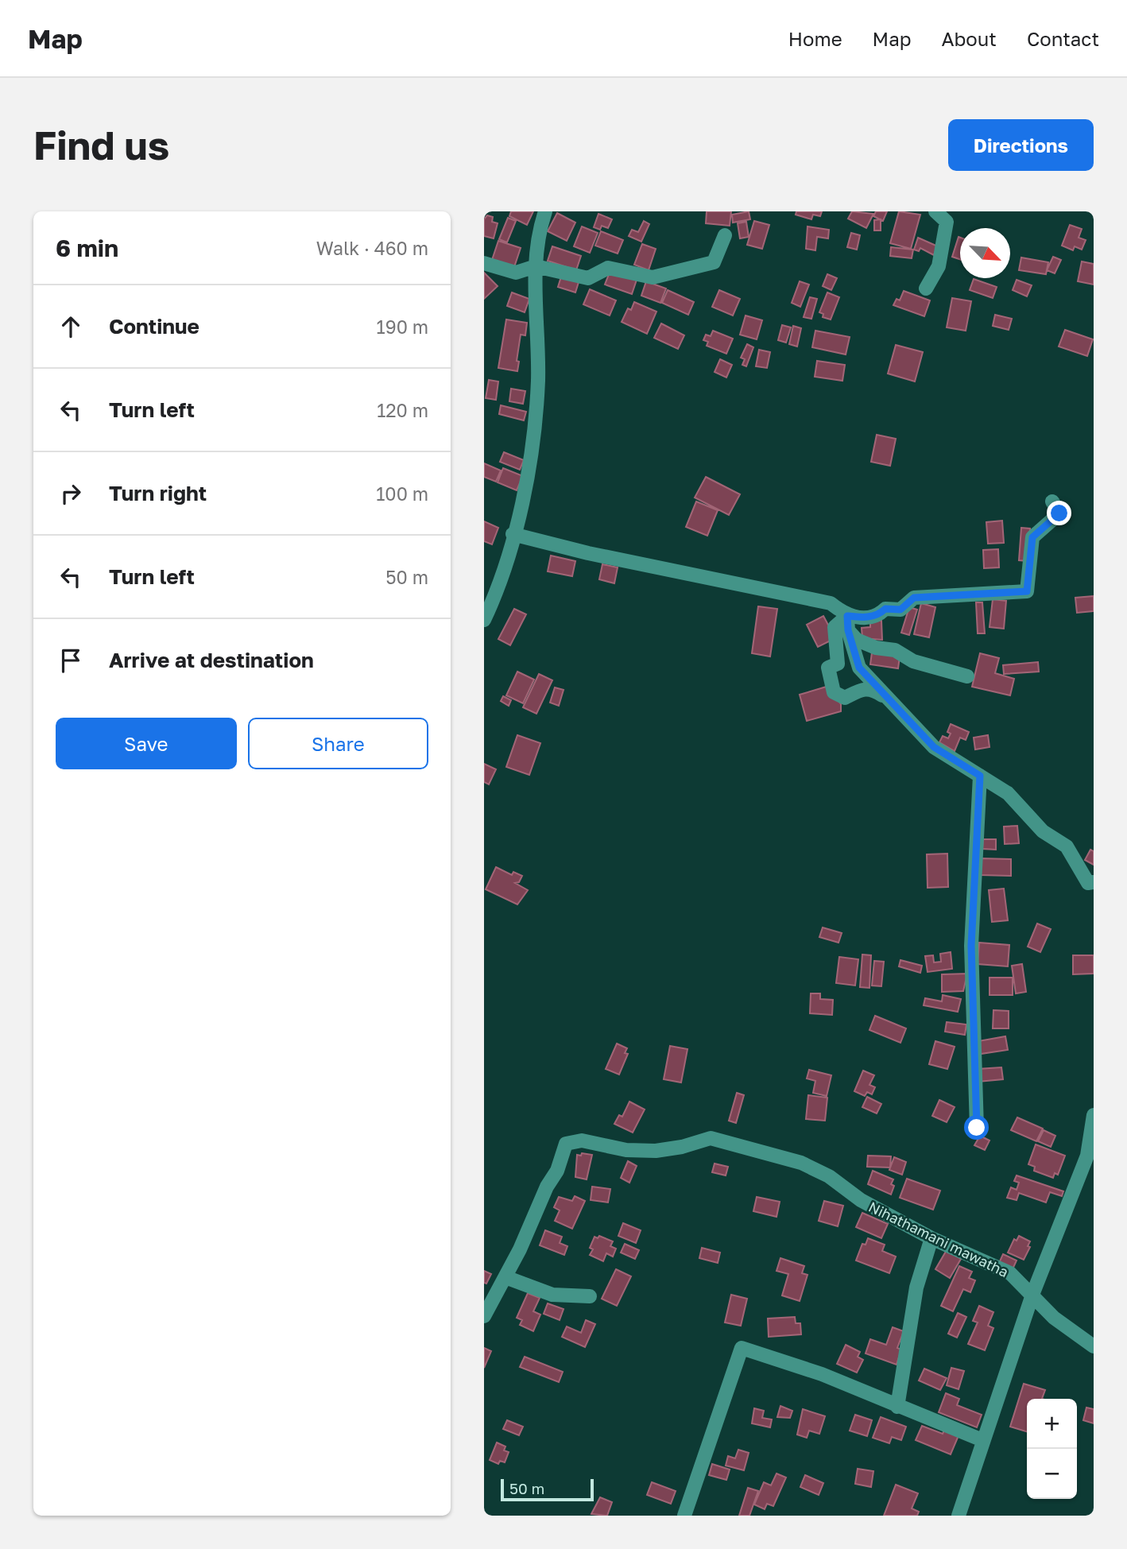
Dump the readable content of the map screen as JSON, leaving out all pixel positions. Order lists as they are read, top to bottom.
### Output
{
  "streets": {
    "street": ["Nihathamani mawatha"]
  },
  "scale_bar": "50 m",
  "north": "bottom right",
  "page": {
    "header": "Map",
    "nav": [
      "Home",
      "Map",
      "About",
      "Contact"
    ],
    "buttons": [
      "Directions",
      ["Save", "Share"]
    ],
    "title": "Find us",
    "heading": ["6 min", "Walk · 460 m"],
    "list": [
      ["Continue", "190 m"],
      ["Turn left", "120 m"],
      ["Turn right", "100 m"],
      ["Turn left", "50 m"],
      "Arrive at destination"
    ],
    "map_buttons": ["+", "−"],
    "scale": "50 m"
  }
}
